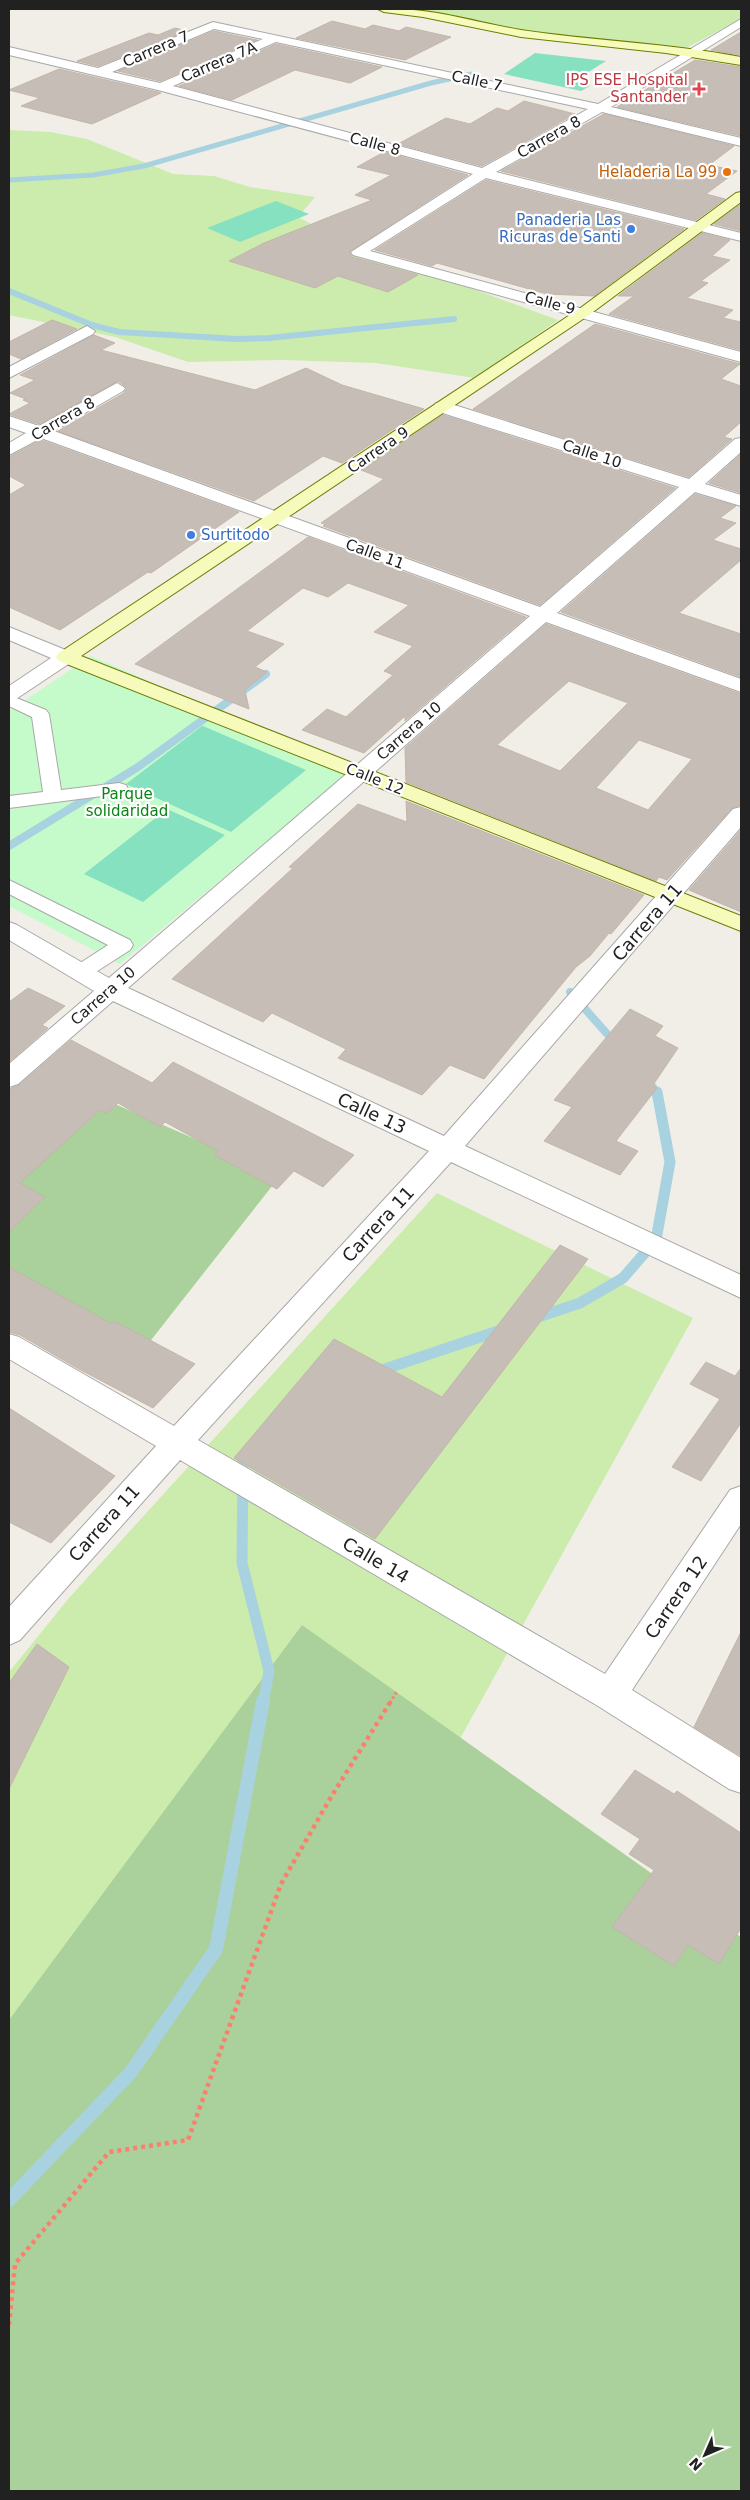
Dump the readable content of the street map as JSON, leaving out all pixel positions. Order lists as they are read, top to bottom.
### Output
{
  "streets": {
    "main road": ["Carrera 9", "Calle 12"],
    "street": [
      "Carrera 7",
      "Carrera 7A",
      "Calle 7",
      "Carrera 8",
      "Calle 8",
      "Calle 9",
      "Calle 10",
      "Calle 11",
      "Carrera 10",
      "Carrera 11",
      "Calle 13",
      "Calle 14",
      "Carrera 12"
    ]
  },
  "crossings": [
    ["Carrera 7", "Calle 7"],
    ["Carrera 7", "Calle 8"],
    ["Carrera 7A", "Calle 7"],
    ["Carrera 7A", "Calle 8"],
    ["Calle 7", "Carrera 8"],
    ["Carrera 8", "Calle 8"],
    ["Carrera 8", "Calle 9"],
    ["Carrera 8", "Calle 11"],
    ["Calle 8", "Carrera 9"],
    ["Calle 9", "Carrera 9"],
    ["Carrera 9", "Calle 10"],
    ["Carrera 9", "Calle 11"],
    ["Carrera 9", "Calle 12"],
    ["Calle 10", "Carrera 10"],
    ["Calle 11", "Carrera 10"],
    ["Carrera 10", "Calle 12"],
    ["Carrera 10", "Calle 13"],
    ["Calle 12", "Carrera 11"],
    ["Carrera 11", "Calle 13"],
    ["Carrera 11", "Calle 14"],
    ["Calle 14", "Carrera 12"]
  ],
  "parks": ["Parque solidaridad"],
  "places": {
    "health": ["IPS ESE Hospital Santander"],
    "other": ["Heladeria La 99", "Panaderia Las Ricuras de Santi", "Surtitodo"]
  },
  "north": "bottom left"
}
